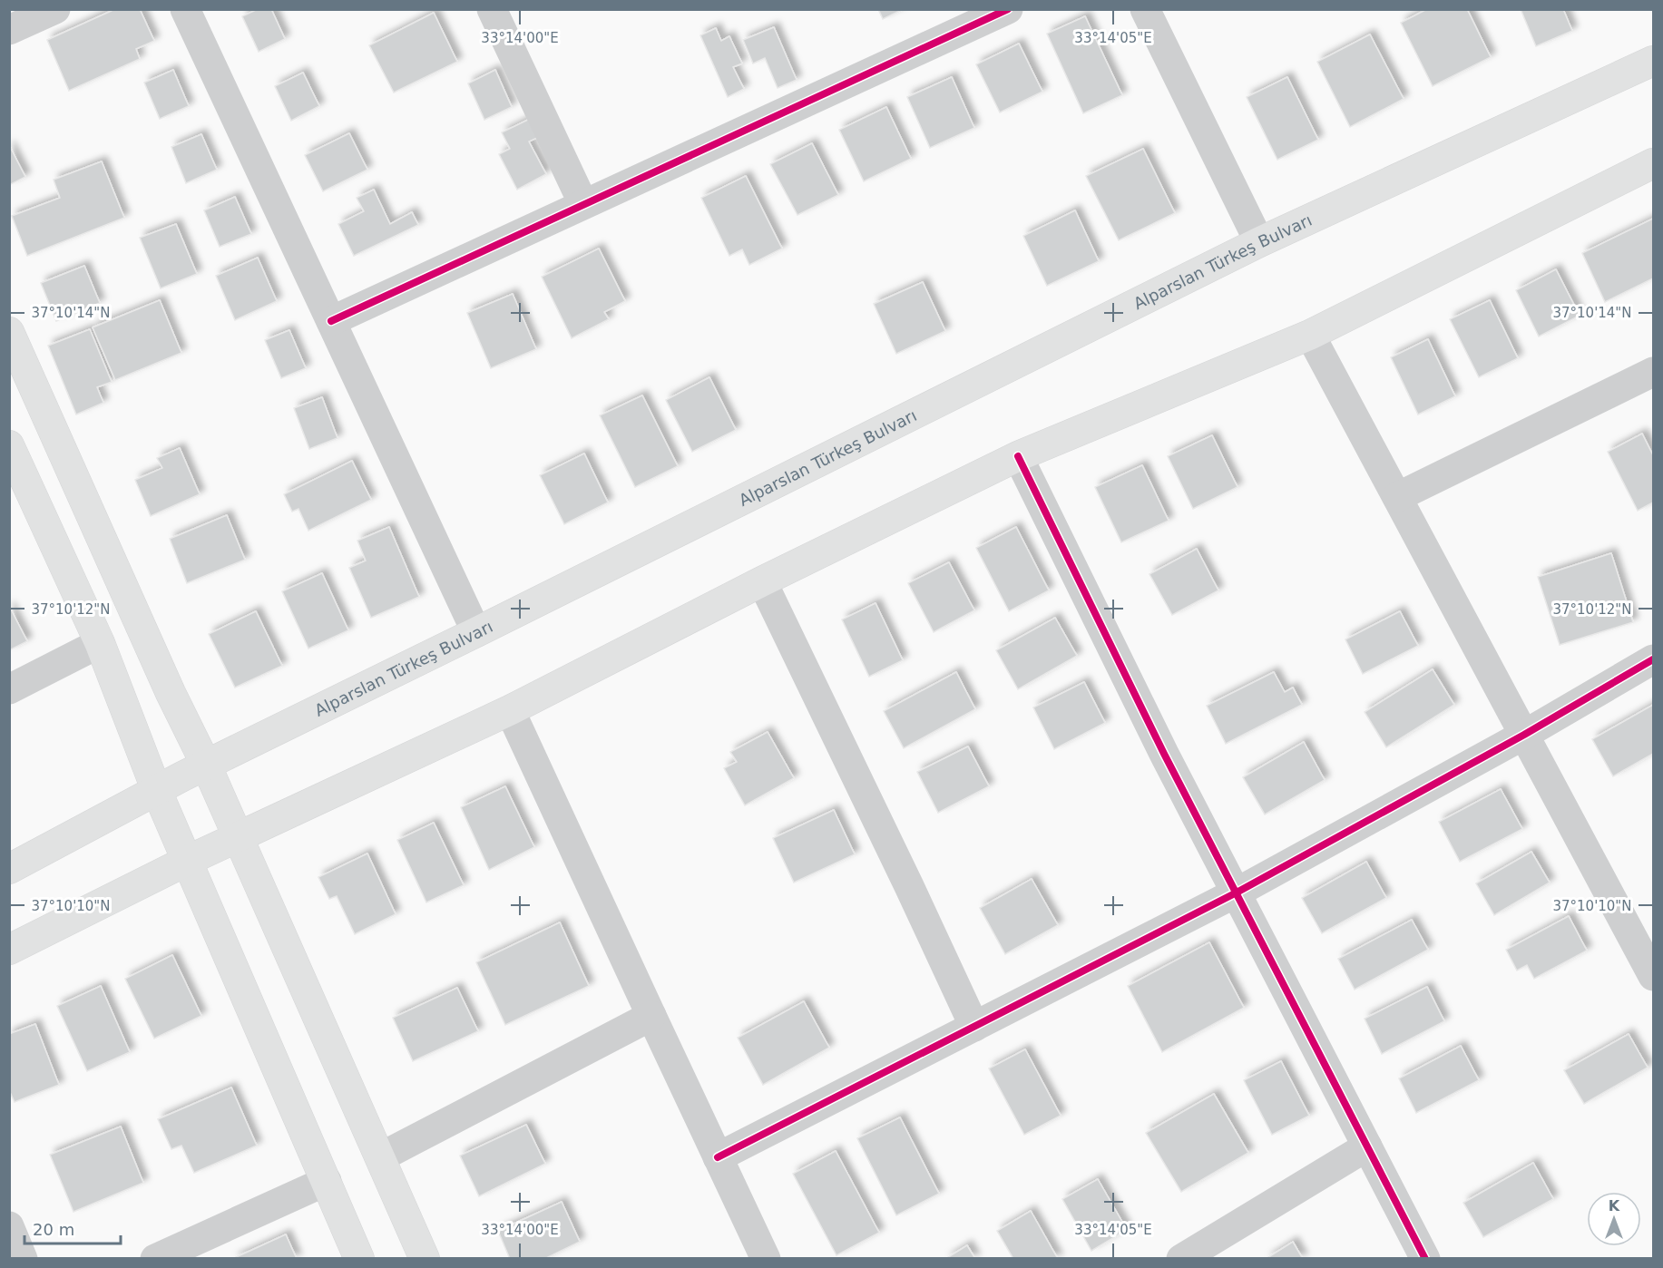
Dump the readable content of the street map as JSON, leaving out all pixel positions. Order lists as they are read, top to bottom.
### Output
{
  "streets": {
    "main road": ["Alparslan Türkeş Bulvarı"]
  },
  "scale_bar": "20 m",
  "north": "top",
  "coordinates": [
    "33°14'00\"E",
    "33°14'05\"E",
    "37°10'14\"N",
    "37°10'12\"N",
    "37°10'10\"N"
  ]
}
